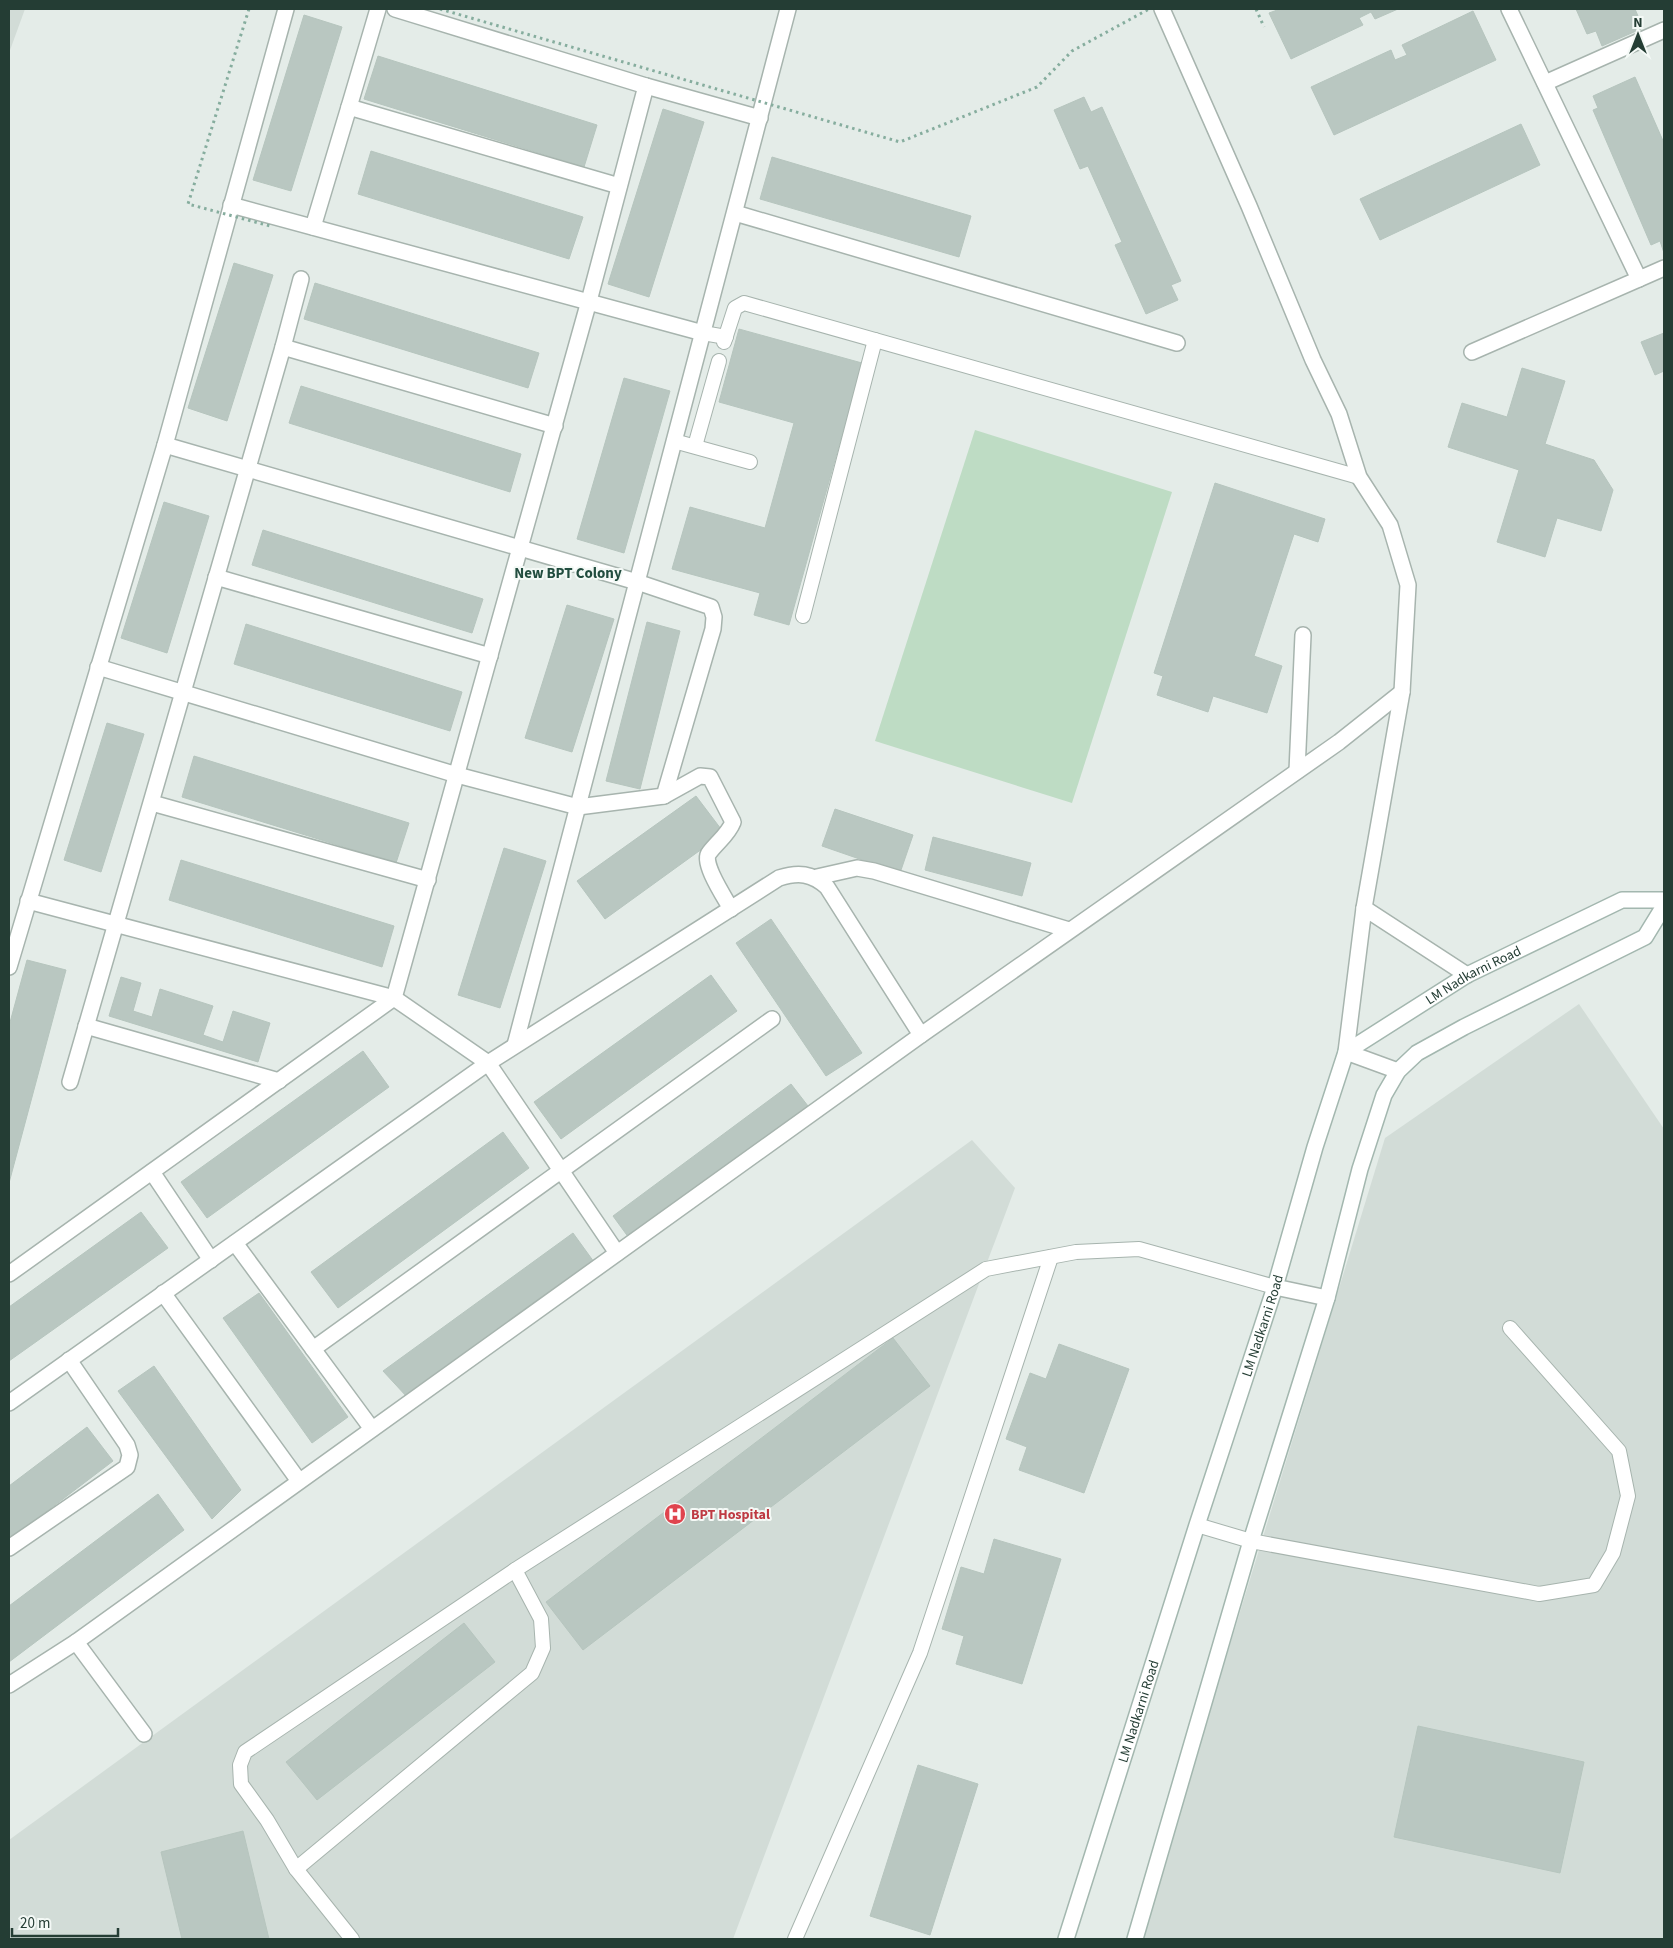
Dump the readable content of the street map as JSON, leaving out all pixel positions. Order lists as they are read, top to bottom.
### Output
{
  "streets": {
    "street": ["LM Nadkarni Road"]
  },
  "districts": ["New BPT Colony"],
  "places": {
    "hospital": ["BPT Hospital"]
  },
  "scale_bar": "20 m",
  "north": "top"
}
